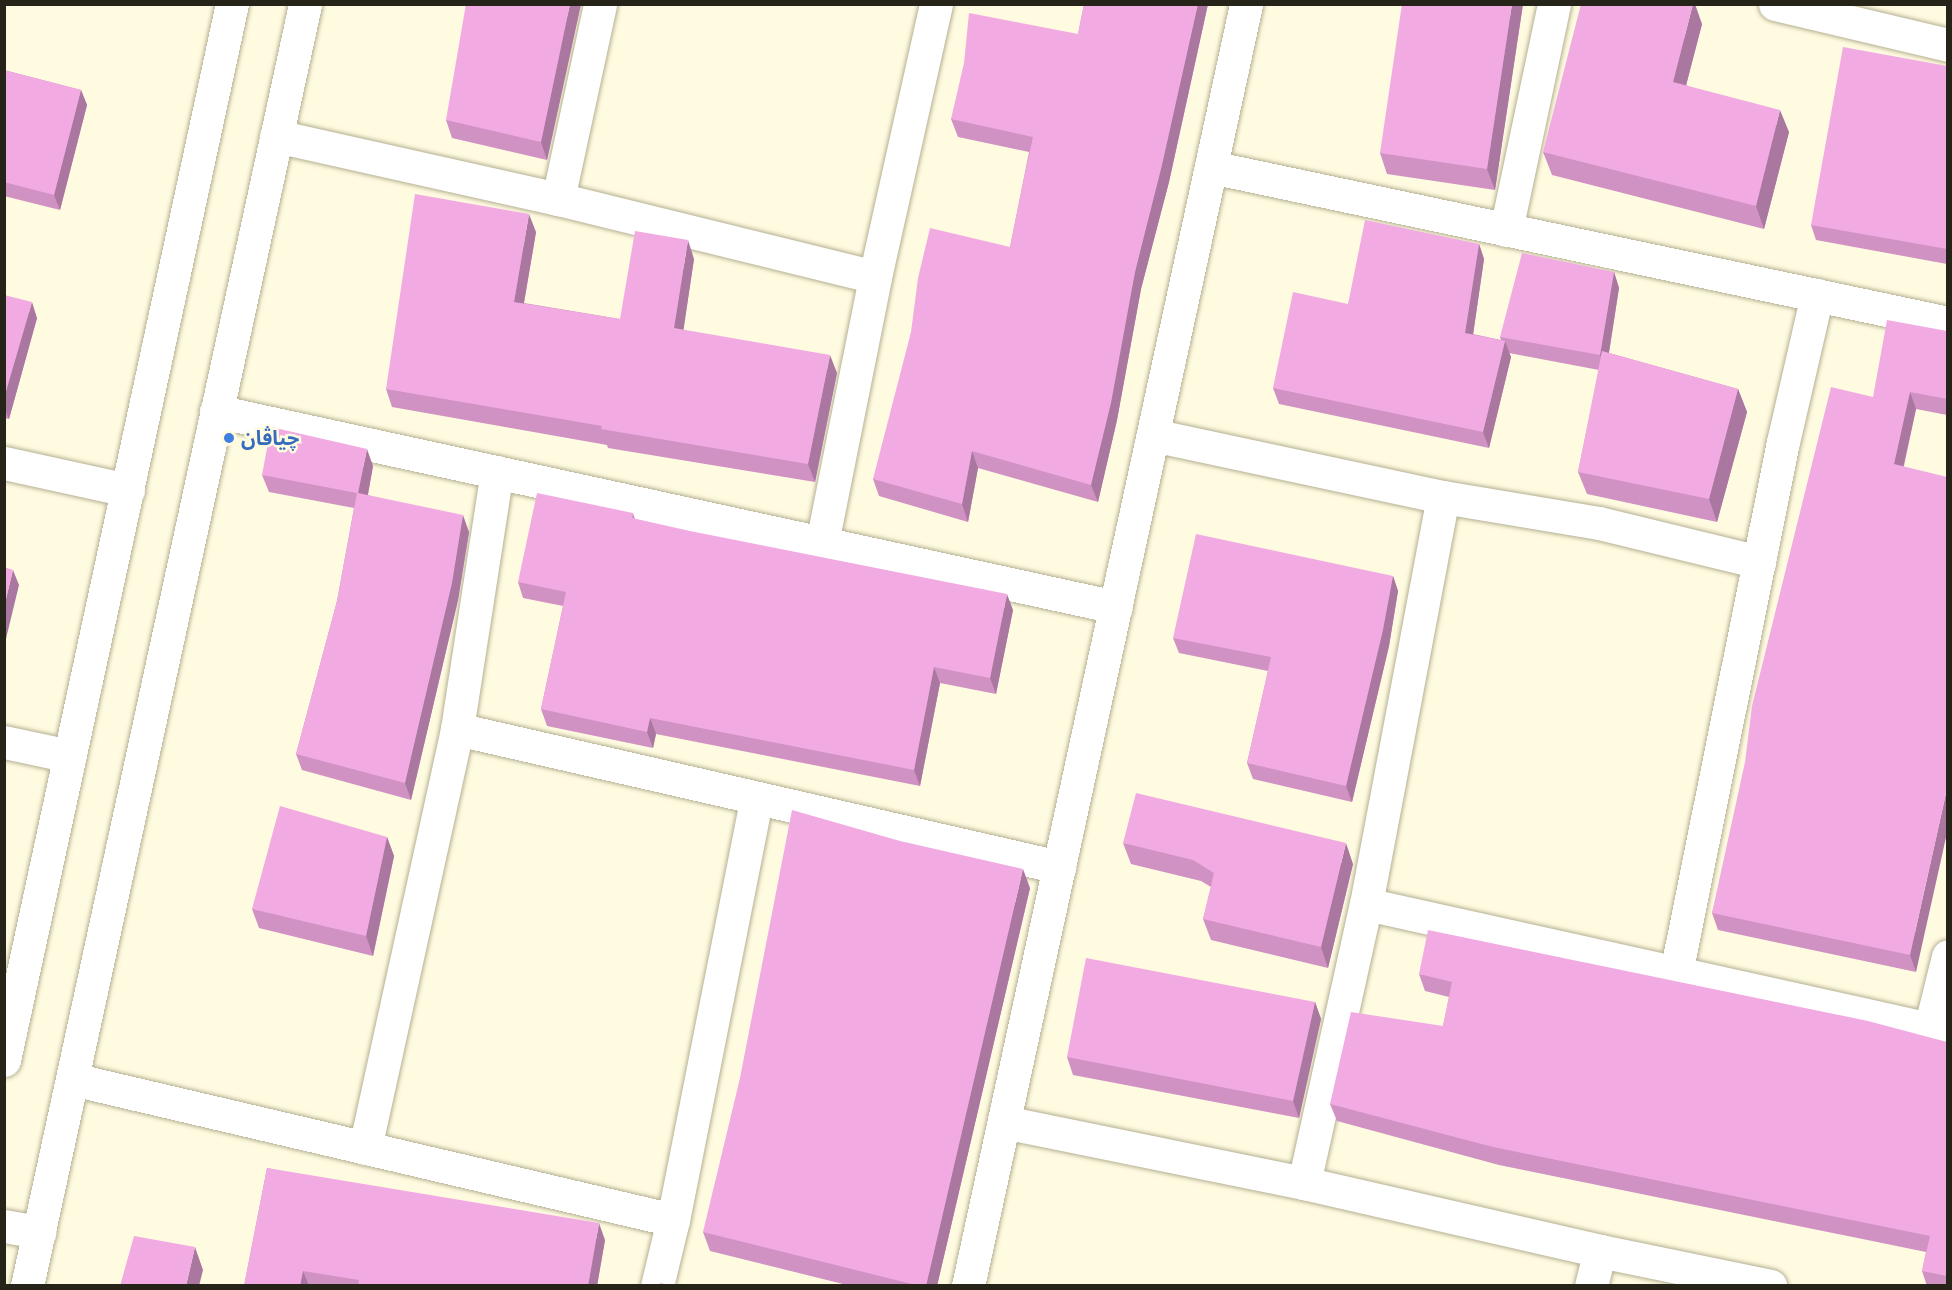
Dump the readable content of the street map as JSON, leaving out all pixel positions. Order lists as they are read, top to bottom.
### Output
{
  "places": ["چياڤان"]
}
